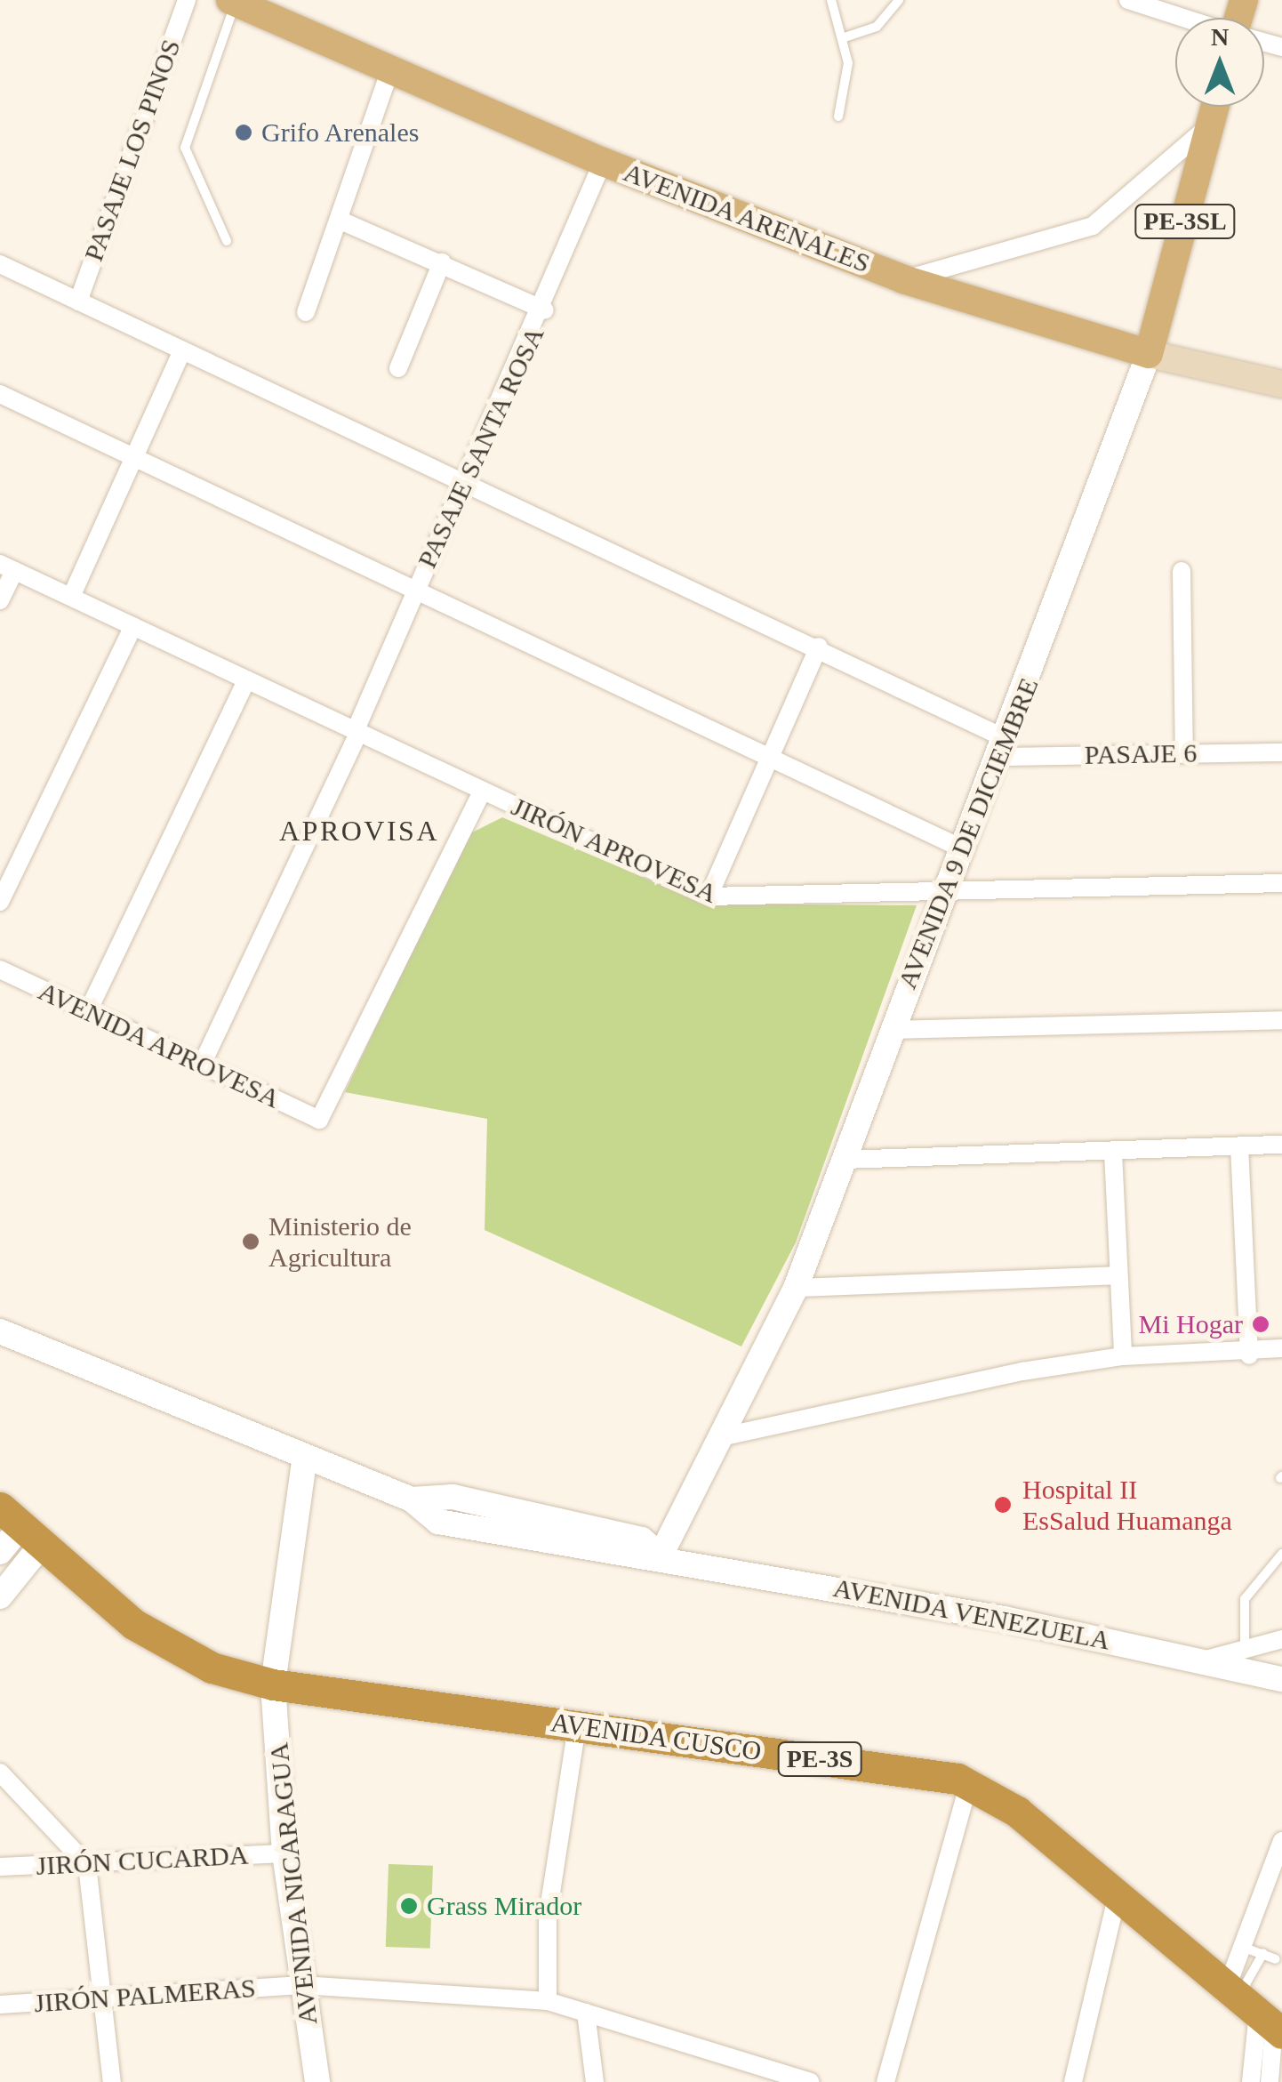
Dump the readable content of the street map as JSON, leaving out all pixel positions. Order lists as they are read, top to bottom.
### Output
{
  "streets": {
    "highway": ["AVENIDA CUSCO", "PE-3S"],
    "main road": ["AVENIDA ARENALES", "PE-3SL", "AVENIDA 9 DE DICIEMBRE"],
    "street": [
      "PASAJE LOS PINOS",
      "PASAJE SANTA ROSA",
      "PASAJE 6",
      "JIRÓN APROVESA",
      "AVENIDA APROVESA",
      "AVENIDA VENEZUELA",
      "JIRÓN CUCARDA",
      "AVENIDA NICARAGUA",
      "JIRÓN PALMERAS"
    ]
  },
  "crossings": [
    ["AVENIDA ARENALES", "PASAJE SANTA ROSA"],
    ["AVENIDA ARENALES", "AVENIDA 9 DE DICIEMBRE"],
    ["PASAJE SANTA ROSA", "JIRÓN APROVESA"],
    ["PASAJE SANTA ROSA", "AVENIDA APROVESA"],
    ["PASAJE 6", "AVENIDA 9 DE DICIEMBRE"],
    ["AVENIDA 9 DE DICIEMBRE", "JIRÓN APROVESA"],
    ["AVENIDA 9 DE DICIEMBRE", "AVENIDA VENEZUELA"],
    ["JIRÓN APROVESA", "AVENIDA APROVESA"],
    ["AVENIDA CUSCO", "AVENIDA NICARAGUA"],
    ["JIRÓN CUCARDA", "AVENIDA NICARAGUA"],
    ["AVENIDA NICARAGUA", "JIRÓN PALMERAS"]
  ],
  "districts": ["APROVISA"],
  "places": [
    "Grifo Arenales",
    "Ministerio de Agricultura",
    "Mi Hogar",
    "Hospital II EsSalud Huamanga",
    "Grass Mirador"
  ],
  "north": "top"
}
